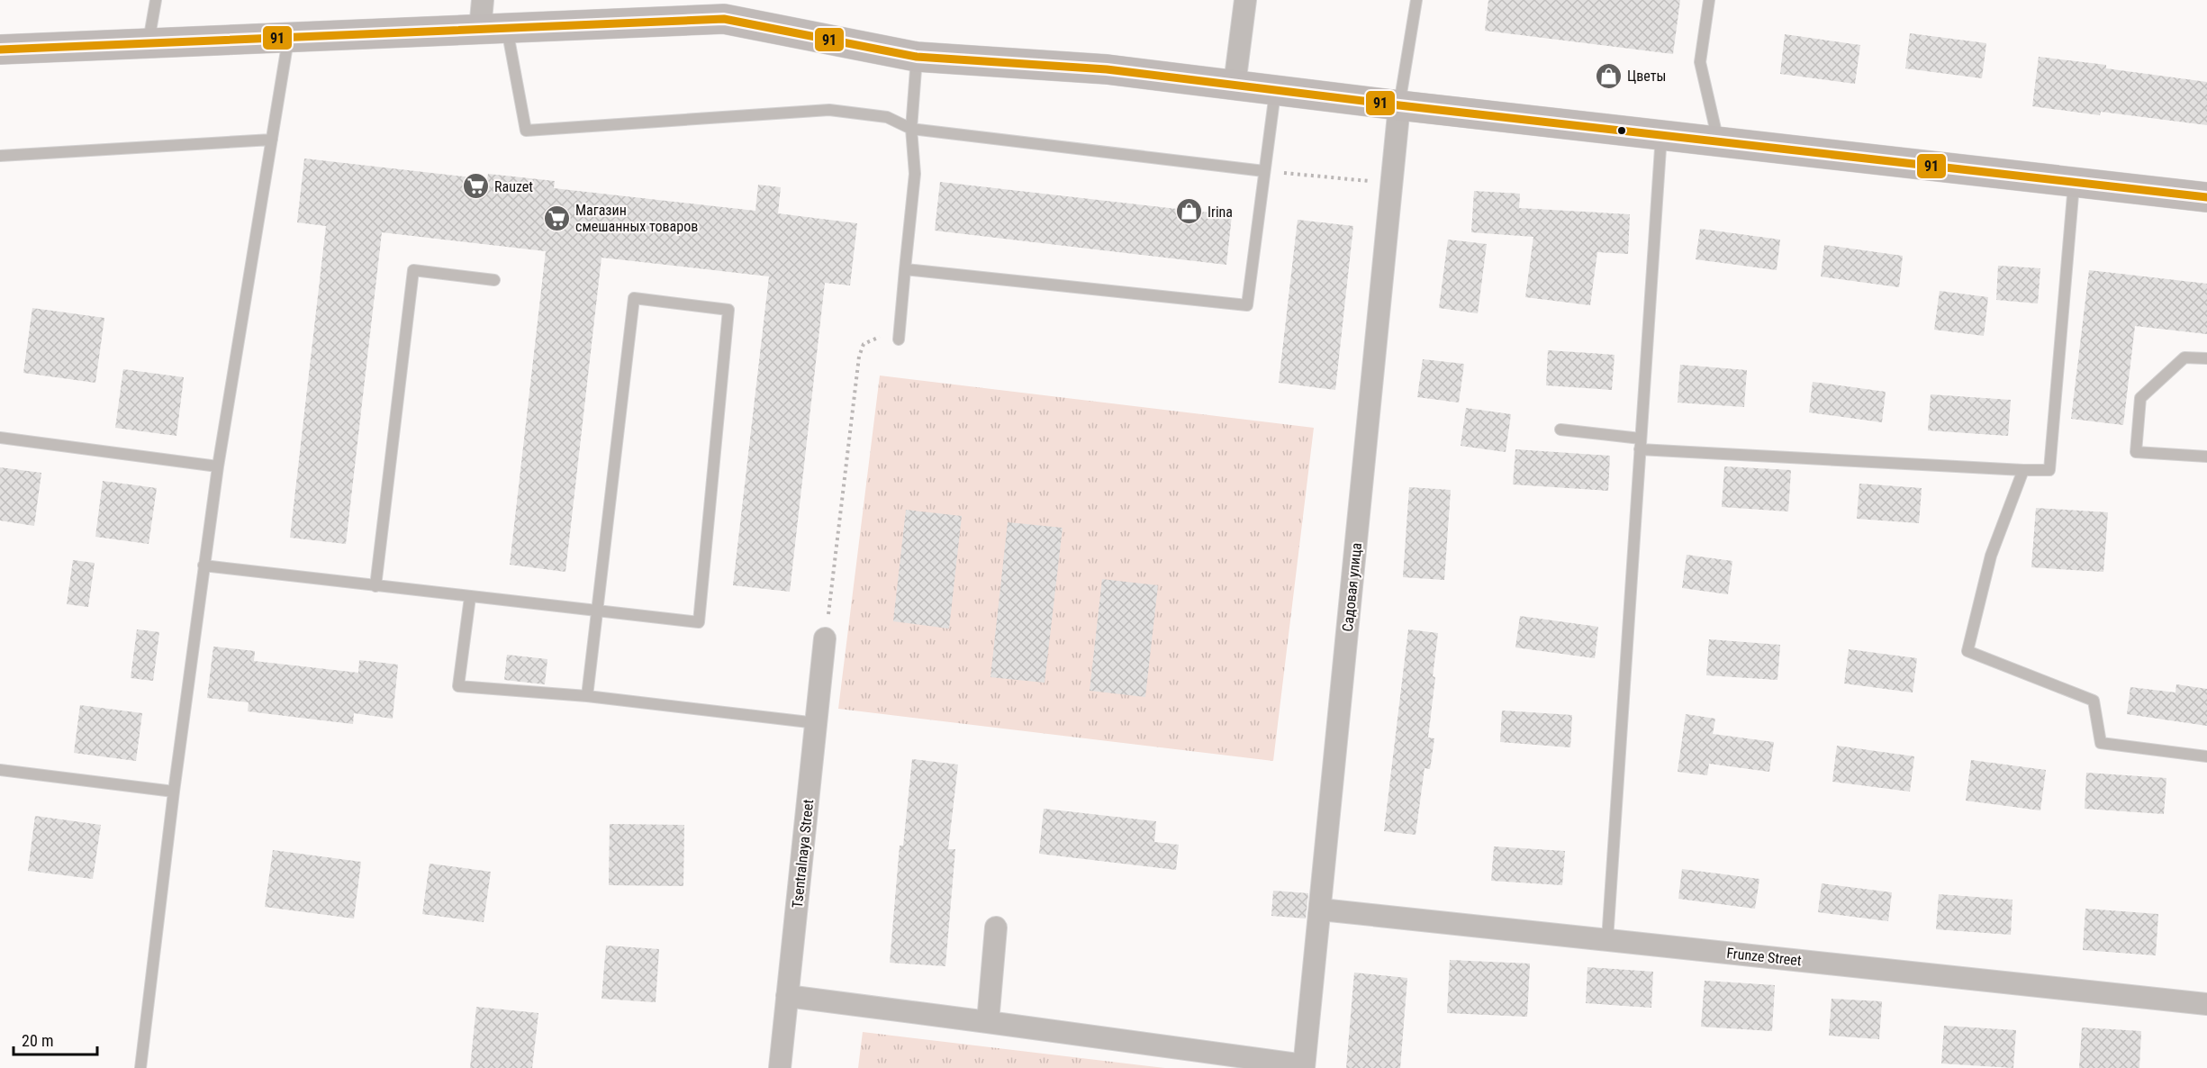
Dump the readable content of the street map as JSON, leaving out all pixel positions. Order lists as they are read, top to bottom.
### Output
{
  "streets": {
    "street": ["Садовая улица", "Tsentralnaya Street", "Frunze Street"]
  },
  "crossings": [
    ["Садовая улица", "Frunze Street"]
  ],
  "places": {
    "shop": ["Цветы", "Irina"],
    "supermarket": ["Rauzet", "Магазин смешанных товаров"]
  },
  "lines": ["transit line 91"],
  "scale_bar": "20 m"
}
